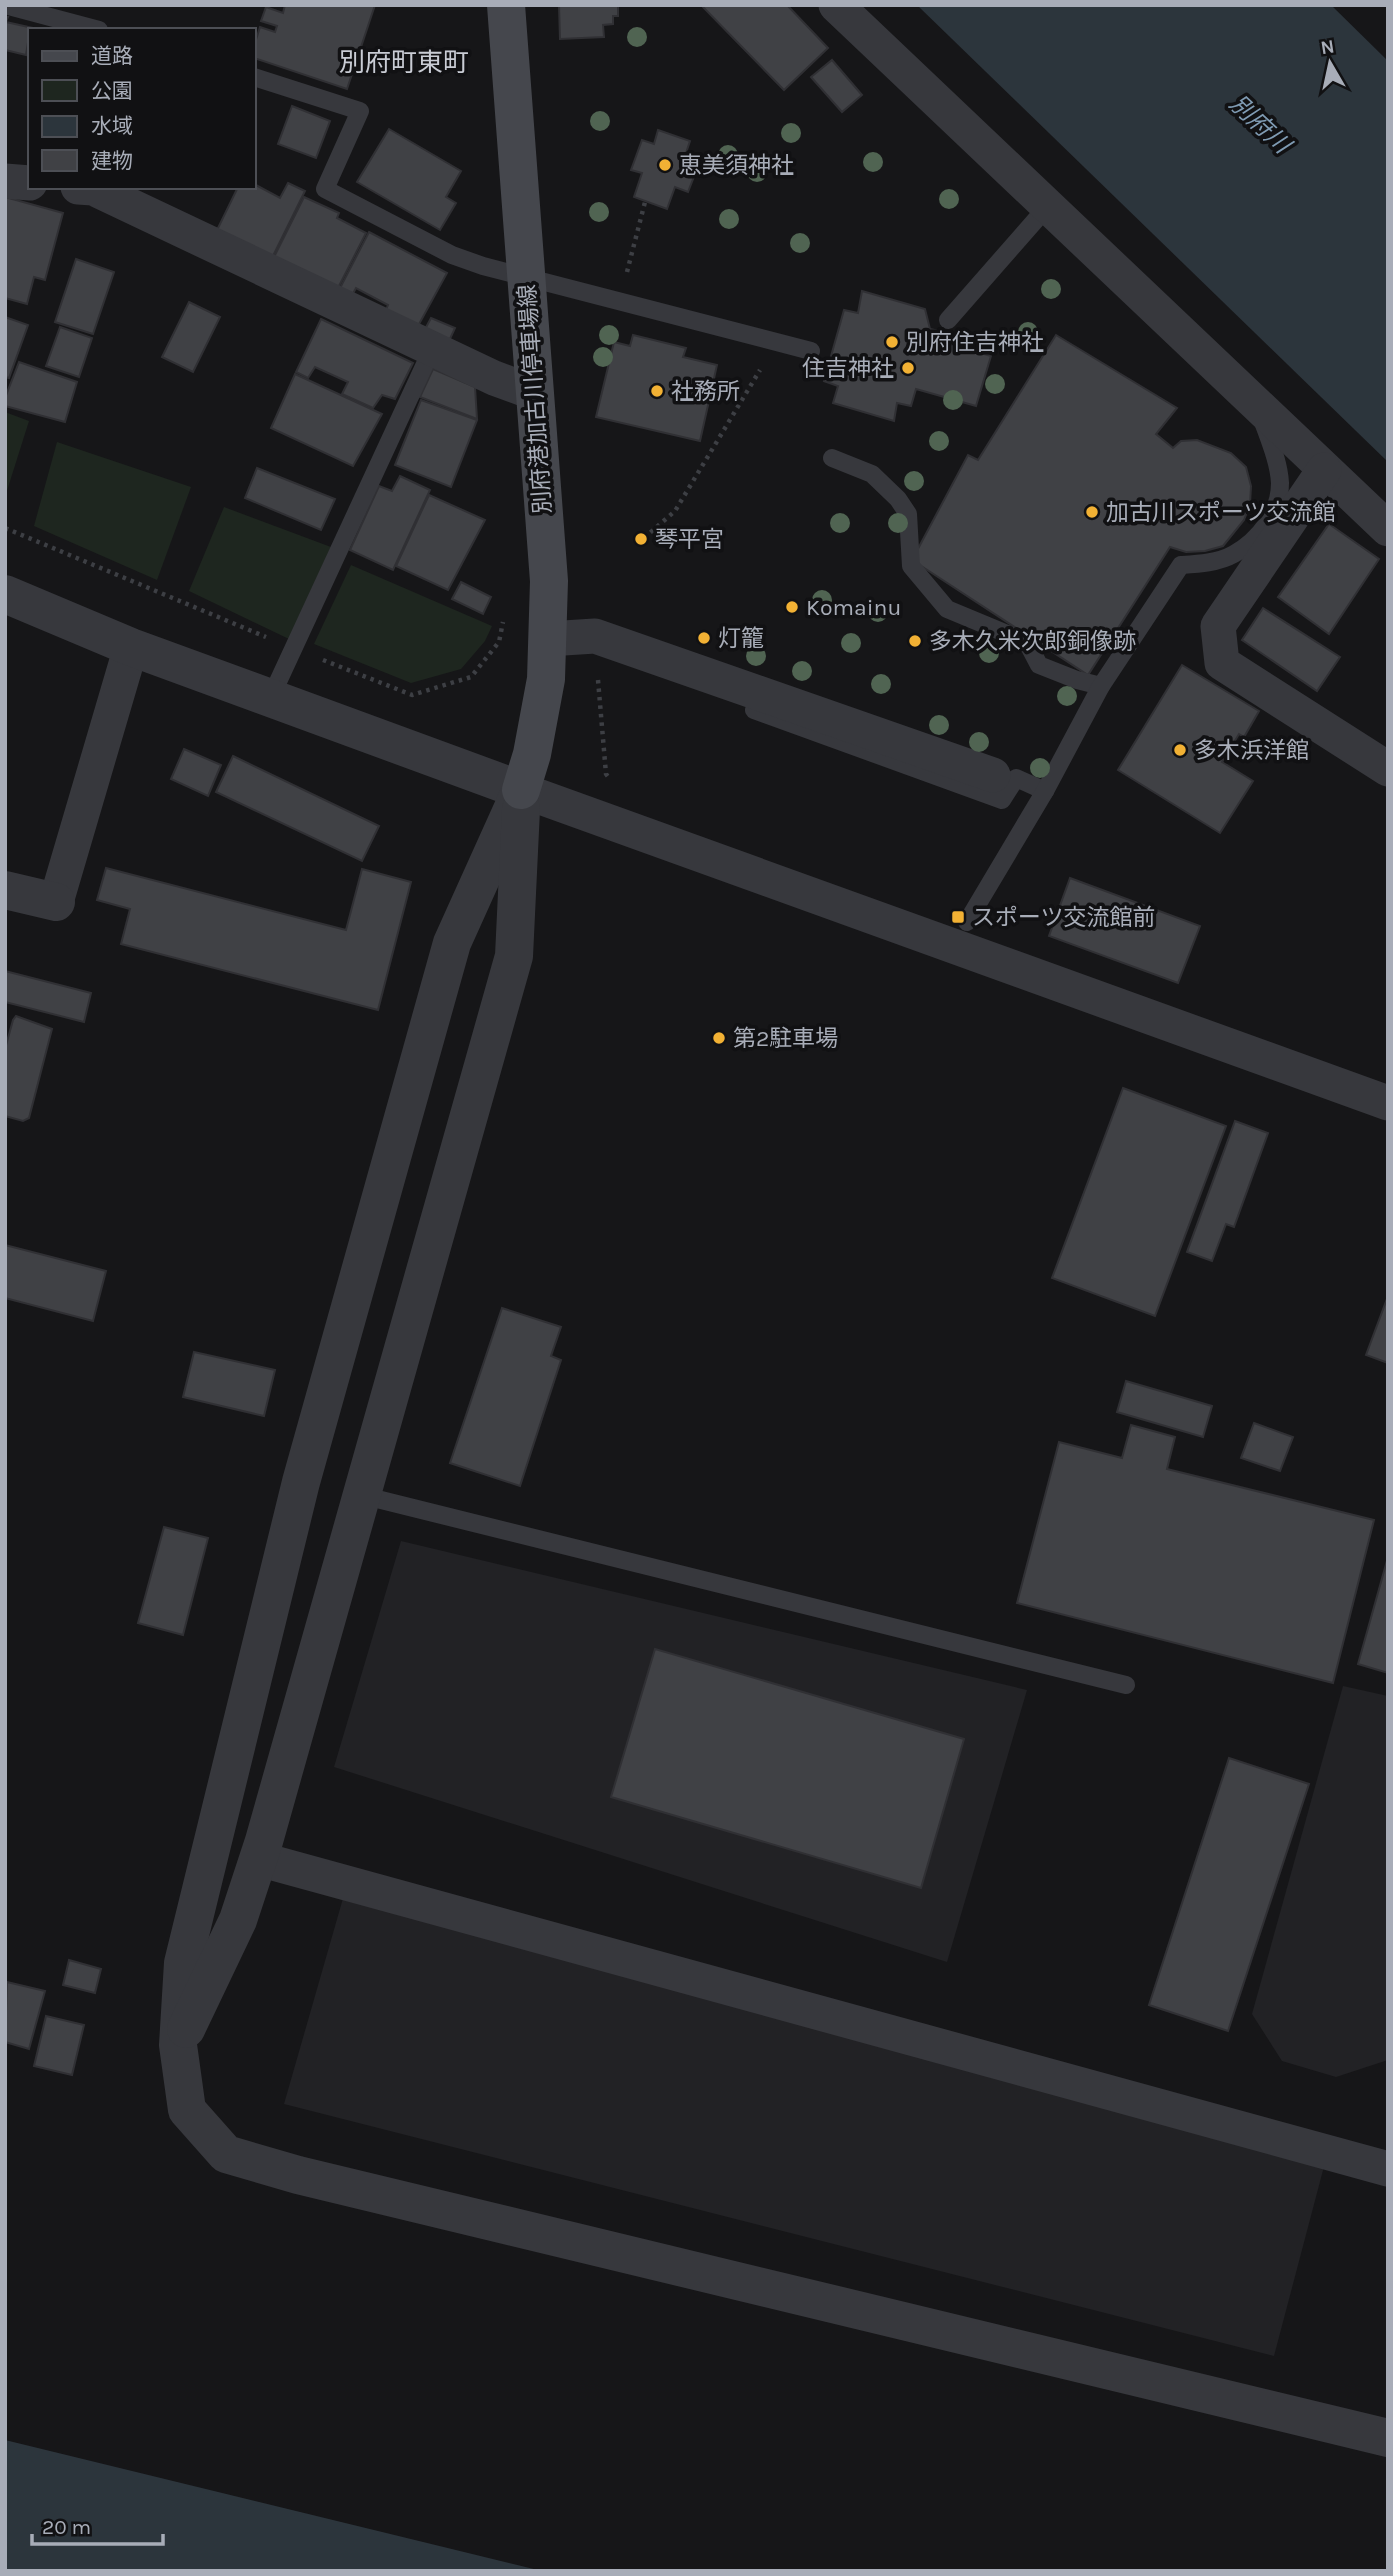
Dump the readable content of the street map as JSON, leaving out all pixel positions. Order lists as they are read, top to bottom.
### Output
{
  "streets": {
    "main road": ["別府港加古川停車場線"]
  },
  "districts": ["別府町東町"],
  "water": ["別府川"],
  "places": {
    "other": [
      "恵美須神社",
      "別府住吉神社",
      "住吉神社",
      "社務所",
      "加古川スポーツ交流館",
      "琴平宮",
      "Komainu",
      "灯籠",
      "多木久米次郎銅像跡",
      "多木浜洋館",
      "第2駐車場"
    ],
    "transit": ["スポーツ交流館前"]
  },
  "legend": [
    "道路",
    "公園",
    "水域",
    "建物"
  ],
  "scale_bar": "20 m",
  "north": "top"
}
